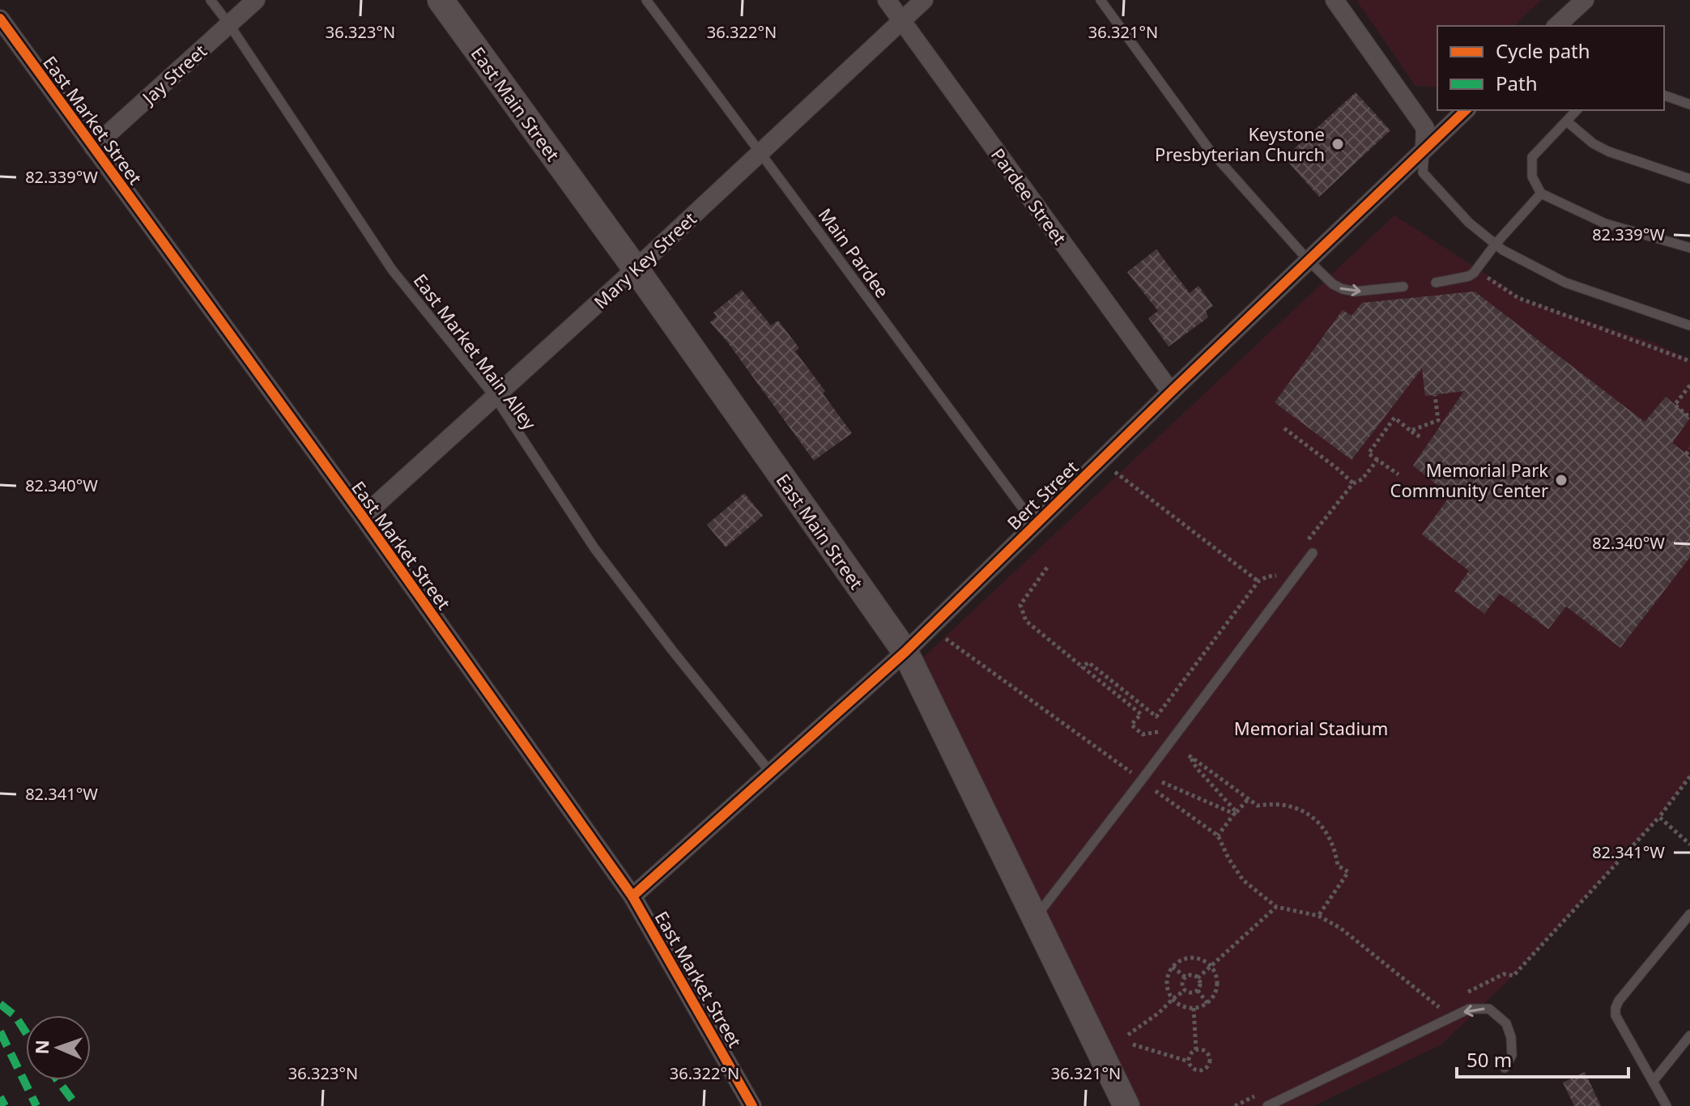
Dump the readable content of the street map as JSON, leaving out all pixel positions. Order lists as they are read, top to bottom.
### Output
{
  "streets": {
    "main road": ["East Main Street"],
    "street": [
      "Jay Street",
      "East Market Street",
      "Pardee Street",
      "Mary Key Street",
      "Bert Street"
    ],
    "lane": ["Main Pardee", "East Market Main Alley"]
  },
  "crossings": [
    ["Jay Street", "East Market Street"],
    ["Jay Street", "East Market Main Alley"],
    ["East Main Street", "Mary Key Street"],
    ["East Main Street", "Bert Street"],
    ["East Market Street", "Mary Key Street"],
    ["East Market Street", "Bert Street"],
    ["Pardee Street", "Mary Key Street"],
    ["Pardee Street", "Bert Street"],
    ["Main Pardee", "Mary Key Street"],
    ["Main Pardee", "Bert Street"],
    ["Mary Key Street", "East Market Main Alley"],
    ["East Market Main Alley", "Bert Street"]
  ],
  "parks": ["Memorial Stadium"],
  "places": ["Keystone Presbyterian Church", "Memorial Park Community Center"],
  "legend": ["Cycle path", "Path"],
  "scale_bar": "50 m",
  "north": "left",
  "coordinates": [
    "36.323°N",
    "36.322°N",
    "36.321°N",
    "82.339°W",
    "82.340°W",
    "82.341°W"
  ]
}
